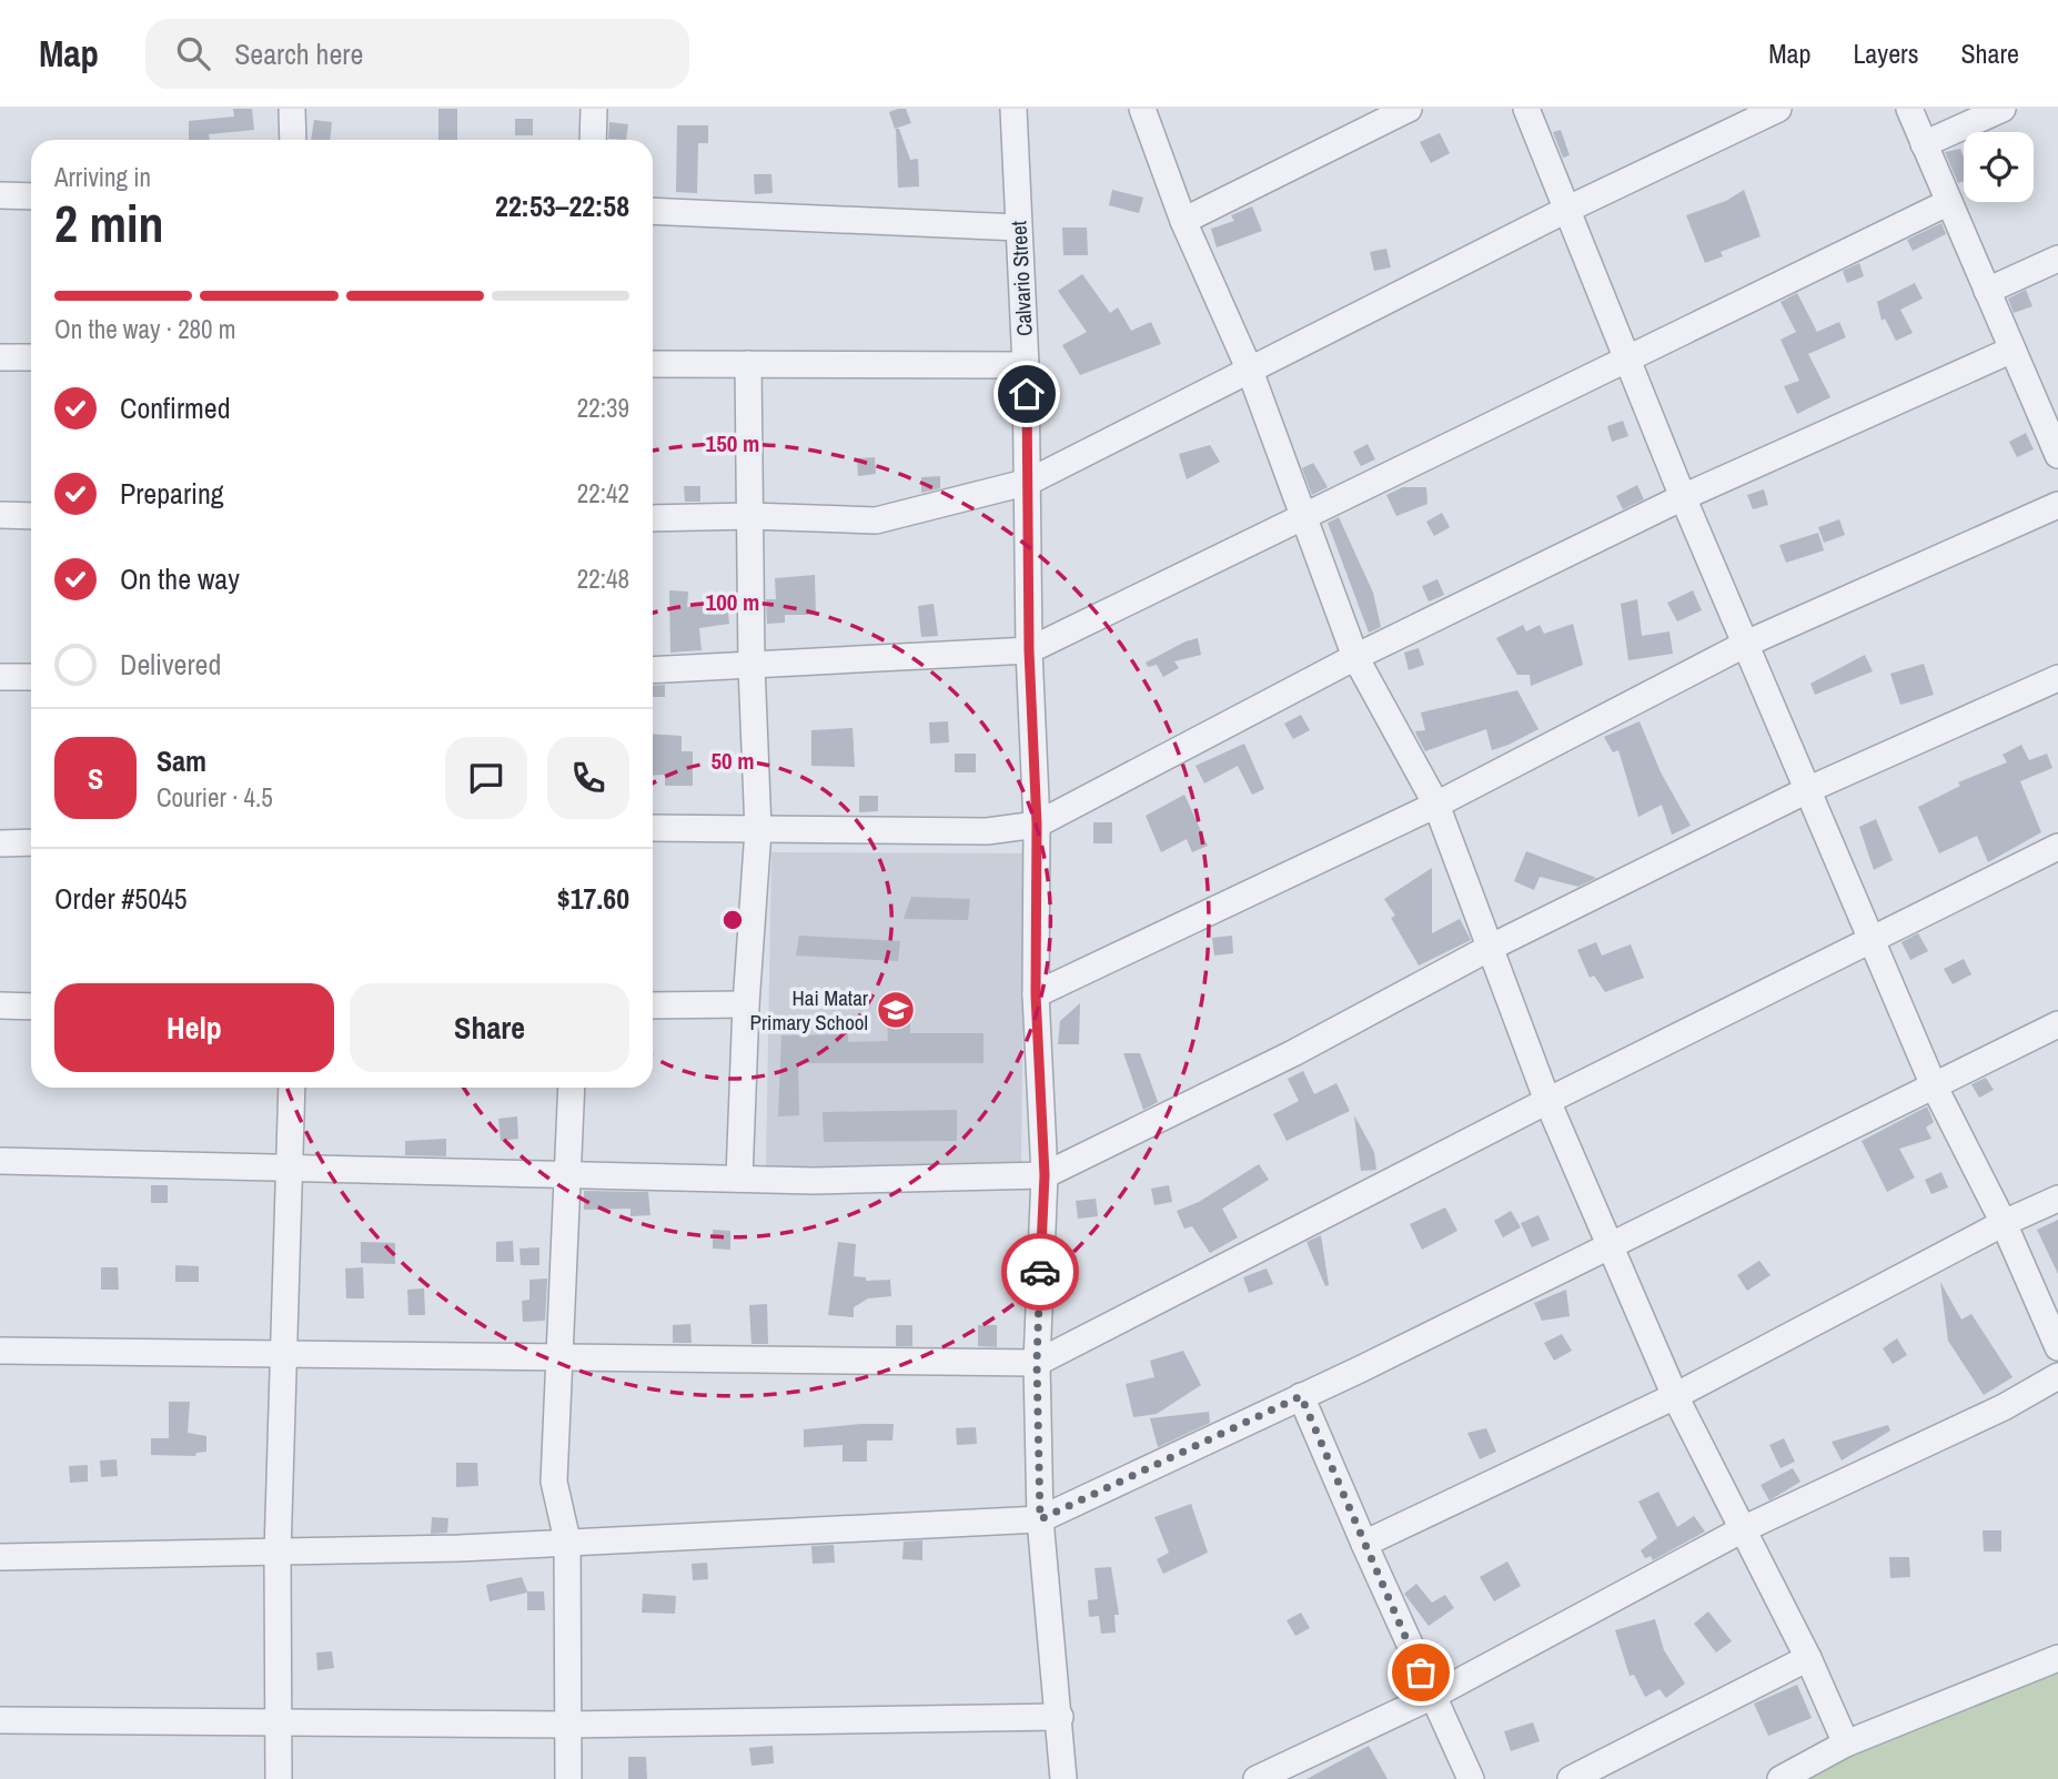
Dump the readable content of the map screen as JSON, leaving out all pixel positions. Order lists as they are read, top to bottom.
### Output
{
  "streets": {
    "street": ["Calvario Street"]
  },
  "places": {
    "school or university": ["Hai Matar Primary School"]
  },
  "page": {
    "header": "Map",
    "search": "Search here",
    "nav": ["Map", "Layers", "Share"],
    "heading": ["2 min", "Arriving in", "22:53–22:58"],
    "panel": [
      "Sam",
      "Courier · 4.5",
      "Order #5045",
      "$17.60"
    ],
    "bar": "On the way · 280 m",
    "list": [
      ["Confirmed", "22:39"],
      ["Preparing", "22:42"],
      ["On the way", "22:48"],
      "Delivered"
    ],
    "round": "S",
    "buttons": ["Help", "Share"]
  },
  "rings": ["150 m", "100 m", "50 m"]
}
